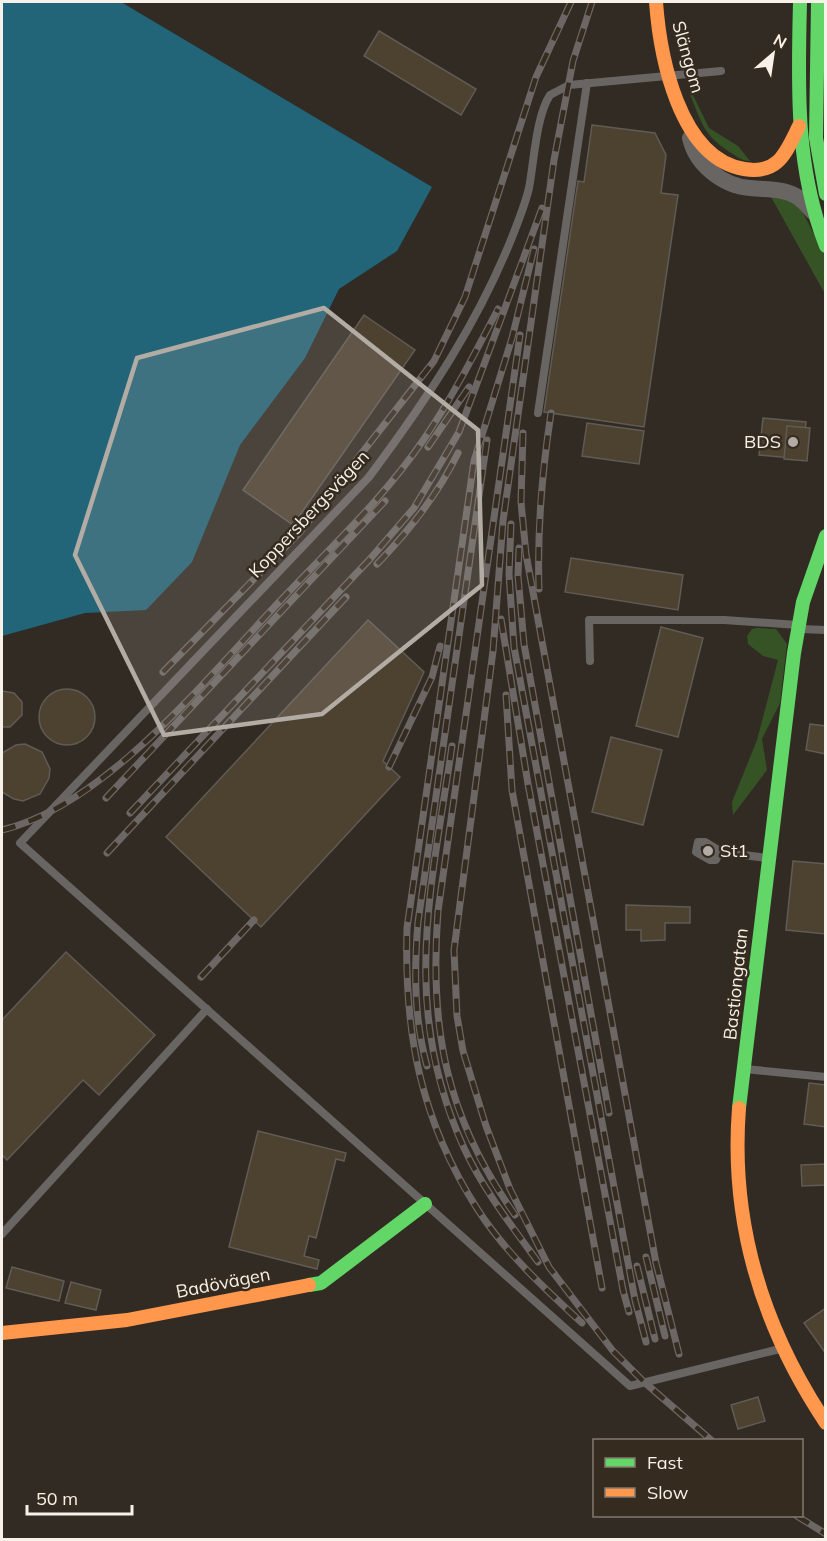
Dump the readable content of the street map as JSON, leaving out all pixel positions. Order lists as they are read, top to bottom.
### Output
{
  "streets": {
    "main road": ["Slängom", "Bastiongatan", "Badövägen"],
    "lane": ["Koppersbergsvägen"]
  },
  "crossings": [
    ["Slängom", "Koppersbergsvägen"]
  ],
  "places": ["BDS", "St1"],
  "legend": ["Fast", "Slow"],
  "scale_bar": "50 m",
  "north": "top right"
}
